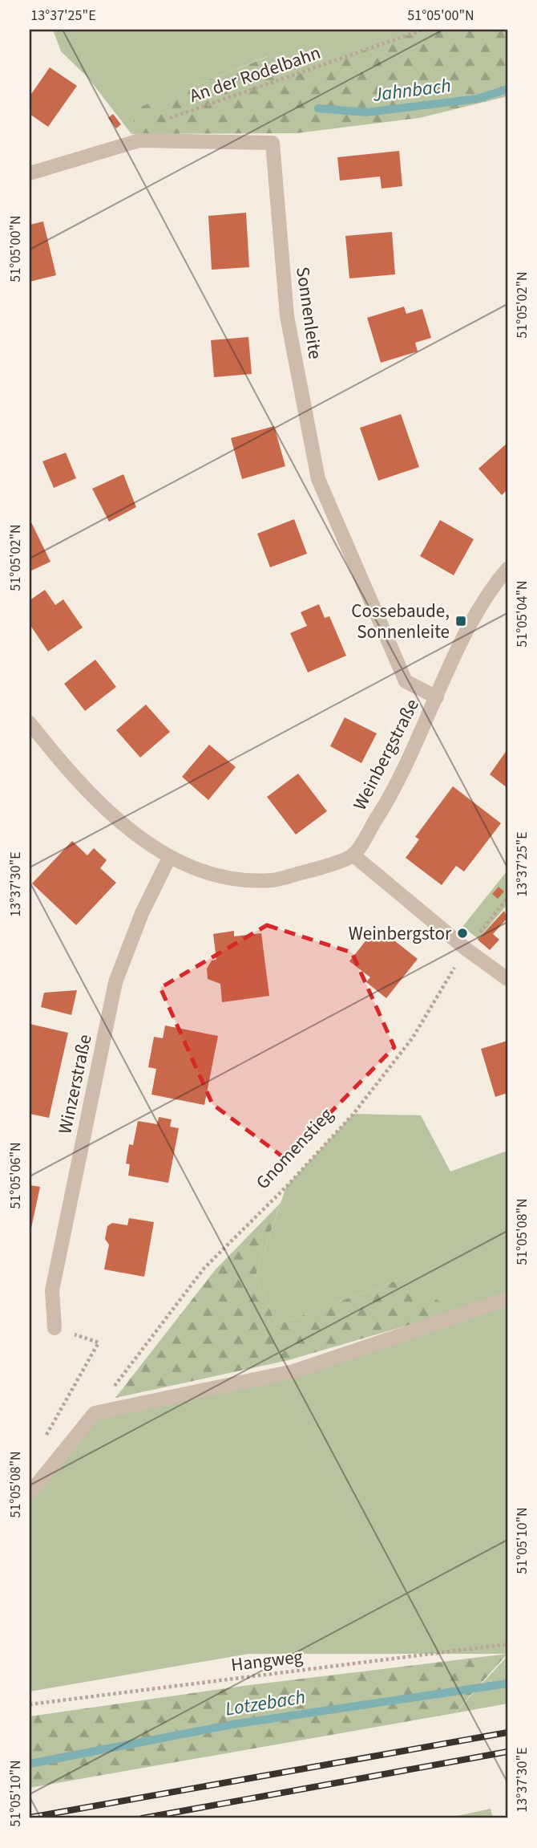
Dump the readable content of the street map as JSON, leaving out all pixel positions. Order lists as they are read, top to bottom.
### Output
{
  "streets": {
    "street": ["Sonnenleite", "Weinbergstraße", "Winzerstraße"],
    "path": ["An der Rodelbahn", "Gnomenstieg", "Hangweg"]
  },
  "crossings": [
    ["An der Rodelbahn", "Sonnenleite"],
    ["Sonnenleite", "Weinbergstraße"]
  ],
  "water": ["Jahnbach", "Lotzebach"],
  "places": {
    "transit": ["Cossebaude, Sonnenleite"],
    "other": ["Weinbergstor"]
  },
  "coordinates": [
    "13°37'25\"E",
    "51°05'00\"N",
    "51°05'02\"N",
    "51°05'04\"N",
    "13°37'30\"E",
    "51°05'06\"N",
    "51°05'08\"N",
    "51°05'10\"N"
  ]
}
